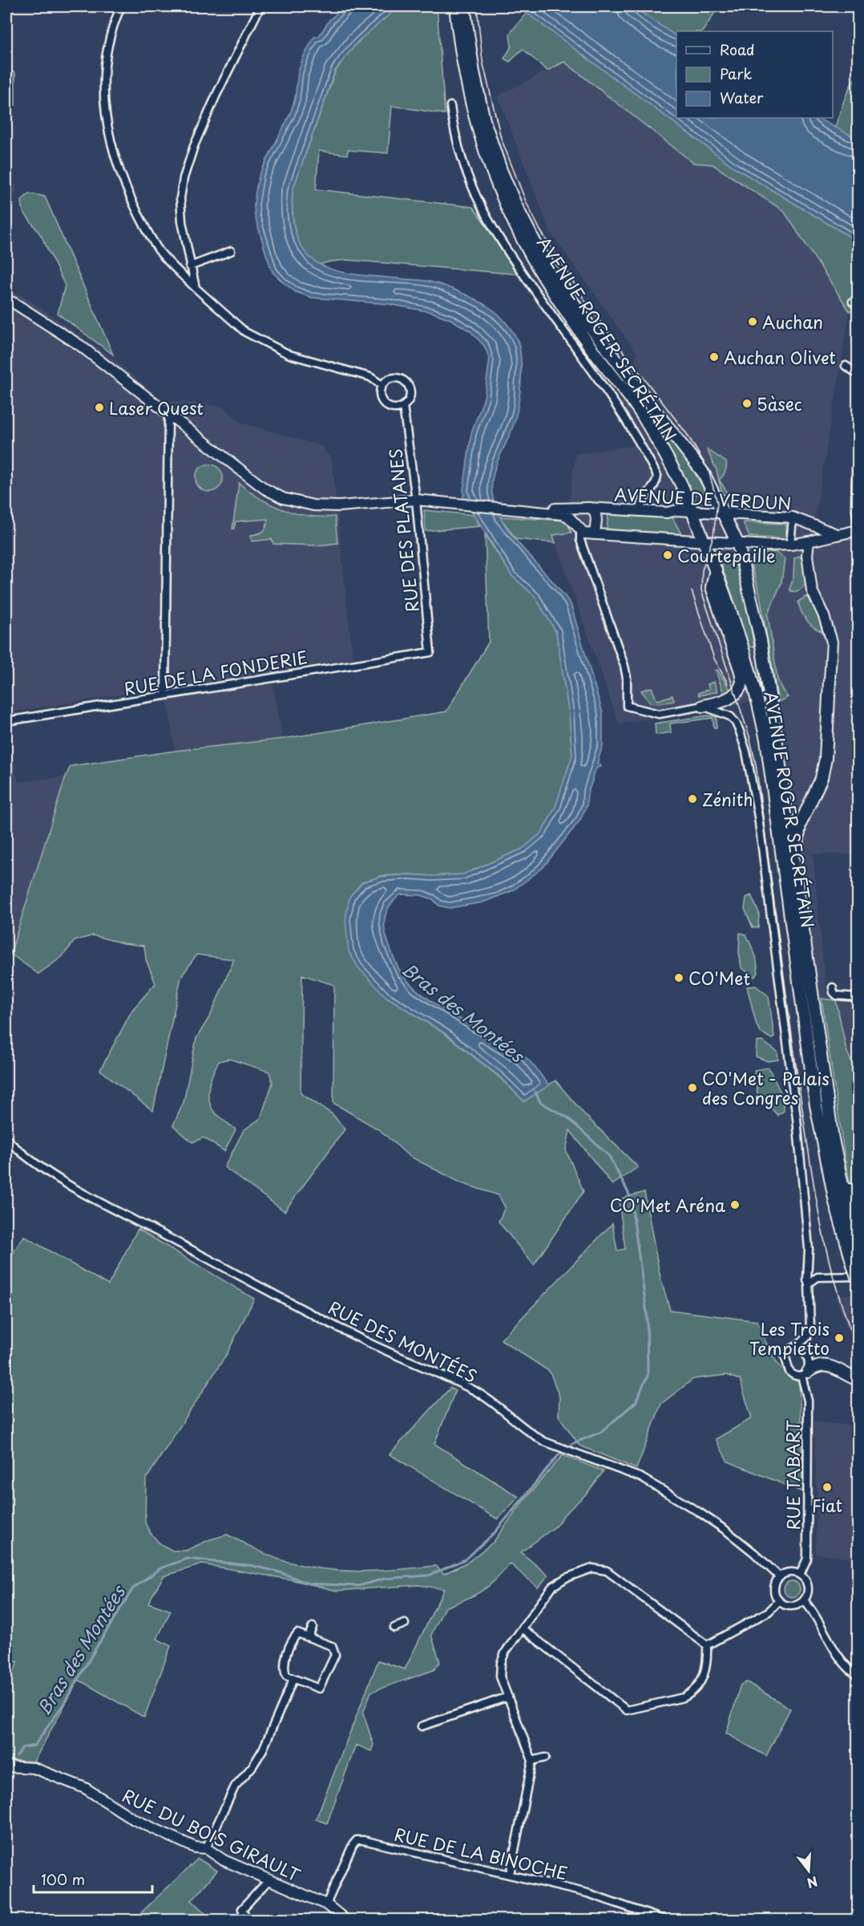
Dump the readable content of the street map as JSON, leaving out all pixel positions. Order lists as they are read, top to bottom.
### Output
{
  "streets": {
    "main road": ["AVENUE ROGER SECRÉTAIN"],
    "street": [
      "AVENUE DE VERDUN",
      "RUE DES PLATANES",
      "RUE DE LA FONDERIE",
      "RUE DES MONTÉES",
      "RUE TABART",
      "RUE DU BOIS GIRAULT",
      "RUE DE LA BINOCHE"
    ]
  },
  "crossings": [
    ["AVENUE ROGER SECRÉTAIN", "AVENUE DE VERDUN"],
    ["AVENUE DE VERDUN", "RUE DES PLATANES"],
    ["RUE DES PLATANES", "RUE DE LA FONDERIE"],
    ["RUE DES MONTÉES", "RUE TABART"],
    ["RUE DU BOIS GIRAULT", "RUE DE LA BINOCHE"]
  ],
  "water": ["Bras des Montées"],
  "places": [
    "Auchan",
    "Auchan Olivet",
    "5àsec",
    "Laser Quest",
    "Courtepaille",
    "Zénith",
    "CO'Met",
    "CO'Met - Palais des Congrès",
    "CO'Met Aréna",
    "Les Trois Tempietto",
    "Fiat"
  ],
  "legend": ["Road", "Park", "Water"],
  "scale_bar": "100 m",
  "north": "bottom"
}
